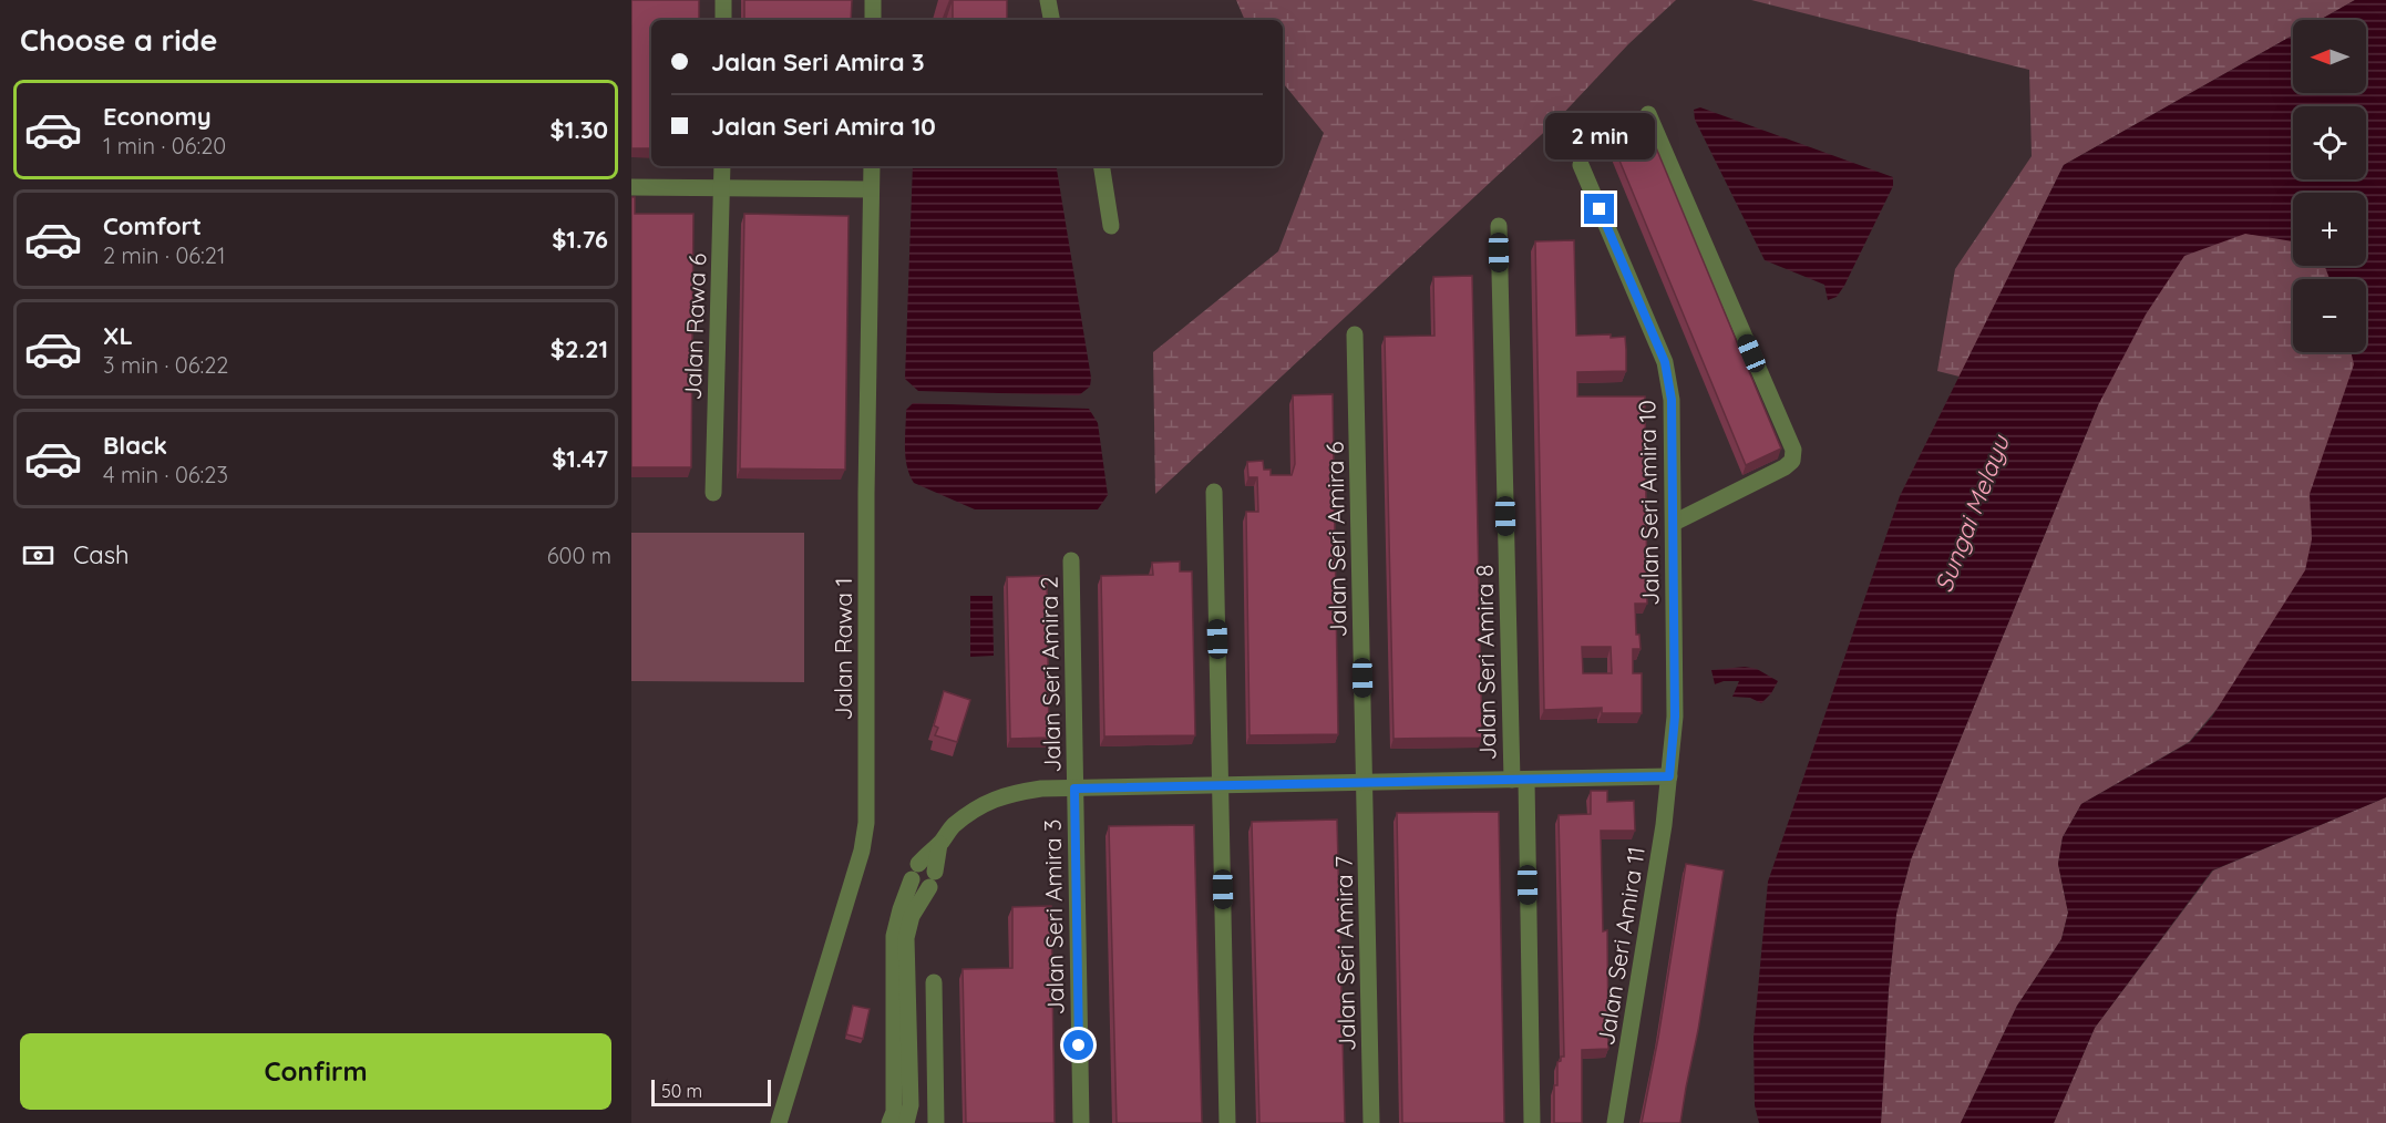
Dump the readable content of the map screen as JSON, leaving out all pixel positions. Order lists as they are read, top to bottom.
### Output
{
  "streets": {
    "street": [
      "Jalan Rawa 6",
      "Jalan Seri Amira 10",
      "Jalan Seri Amira 6",
      "Jalan Rawa 1",
      "Jalan Seri Amira 8",
      "Jalan Seri Amira 2",
      "Jalan Seri Amira 3",
      "Jalan Seri Amira 11",
      "Jalan Seri Amira 7"
    ]
  },
  "crossings": [
    ["Jalan Seri Amira 10", "Jalan Seri Amira 11"],
    ["Jalan Seri Amira 6", "Jalan Seri Amira 7"],
    ["Jalan Seri Amira 2", "Jalan Seri Amira 3"]
  ],
  "water": ["Sungai Melayu"],
  "scale_bar": "50 m",
  "north": "left",
  "page": {
    "heading": "Choose a ride",
    "map_buttons": ["+", "−"],
    "banner": ["Jalan Seri Amira 3", "Jalan Seri Amira 10"],
    "list": [
      {
        "name": "Economy",
        "note": "1 min · 06:20",
        "value": "$1.30"
      },
      {
        "name": "Comfort",
        "note": "2 min · 06:21",
        "value": "$1.76"
      },
      {
        "name": "XL",
        "note": "3 min · 06:22",
        "value": "$2.21"
      },
      {
        "name": "Black",
        "note": "4 min · 06:23",
        "value": "$1.47"
      }
    ],
    "bubble": "2 min",
    "pay": ["Cash", "600 m"],
    "buttons": "Confirm",
    "scale": "50 m"
  }
}
